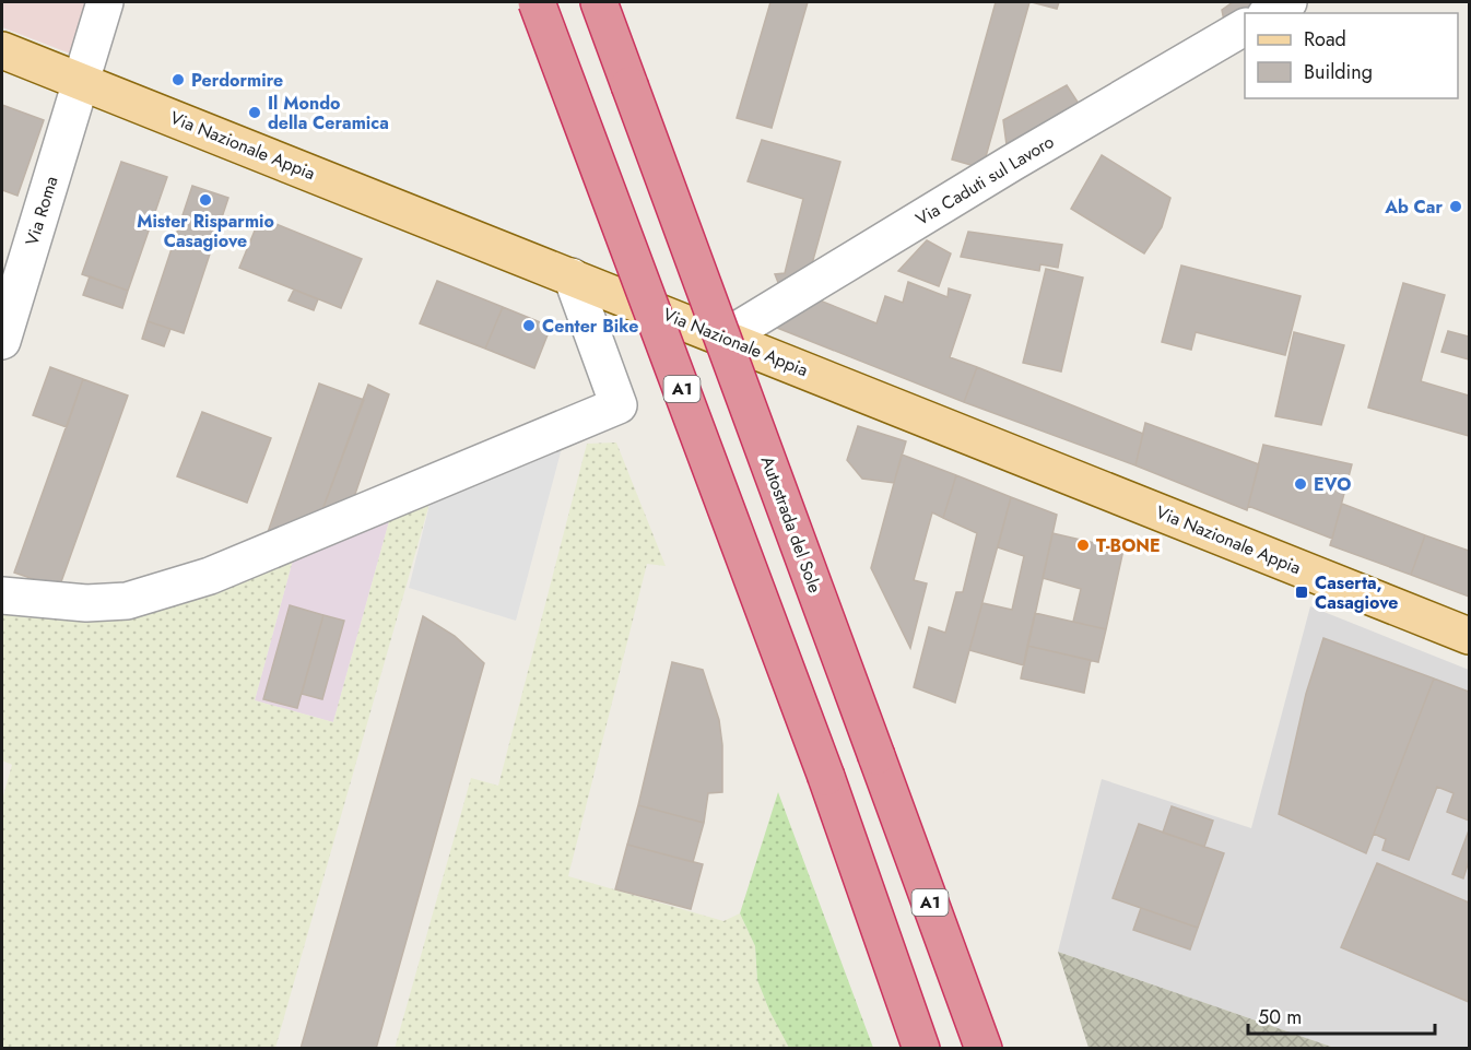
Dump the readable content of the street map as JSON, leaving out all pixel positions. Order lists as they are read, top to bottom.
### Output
{
  "streets": {
    "highway": ["A1", "Autostrada del Sole"],
    "main road": ["Via Nazionale Appia"],
    "street": ["Via Caduti sul Lavoro", "Via Roma"]
  },
  "crossings": [
    ["Via Nazionale Appia", "Via Caduti sul Lavoro"],
    ["Via Nazionale Appia", "Via Roma"]
  ],
  "places": {
    "other": [
      "Perdormire",
      "Il Mondo della Ceramica",
      "Mister Risparmio Casagiove",
      "Ab Car",
      "Center Bike",
      "EVO",
      "T-BONE"
    ],
    "transit": ["Caserta, Casagiove"]
  },
  "legend": ["Road", "Building"],
  "scale_bar": "50 m"
}
